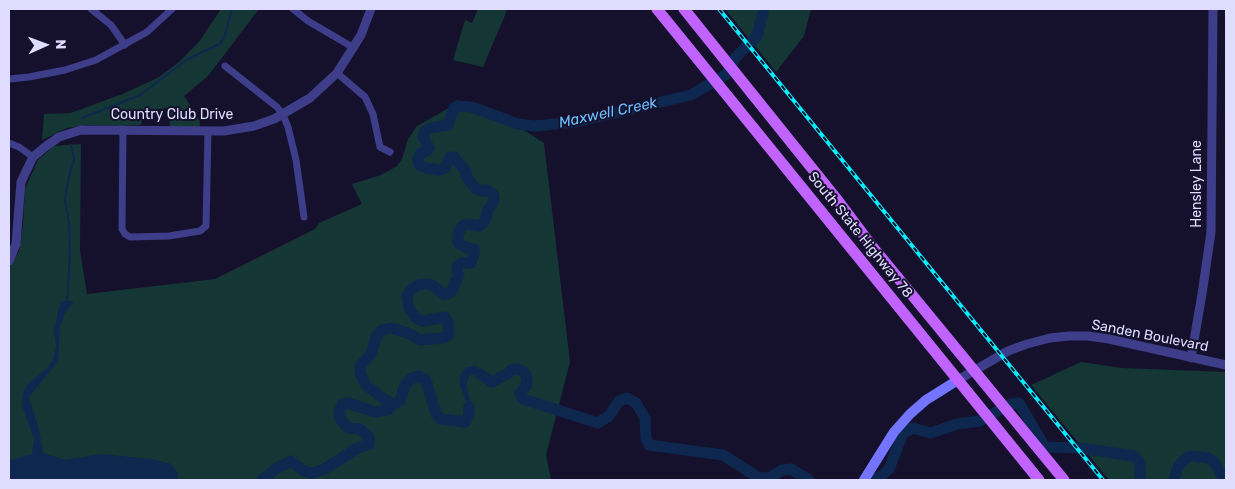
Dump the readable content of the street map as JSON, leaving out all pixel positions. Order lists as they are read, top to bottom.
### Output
{
  "streets": {
    "main road": ["South State Highway 78"],
    "street": ["Country Club Drive", "Hensley Lane", "Sanden Boulevard"]
  },
  "crossings": [
    ["Hensley Lane", "Sanden Boulevard"],
    ["South State Highway 78", "Sanden Boulevard"]
  ],
  "water": ["Maxwell Creek"],
  "north": "right"
}
